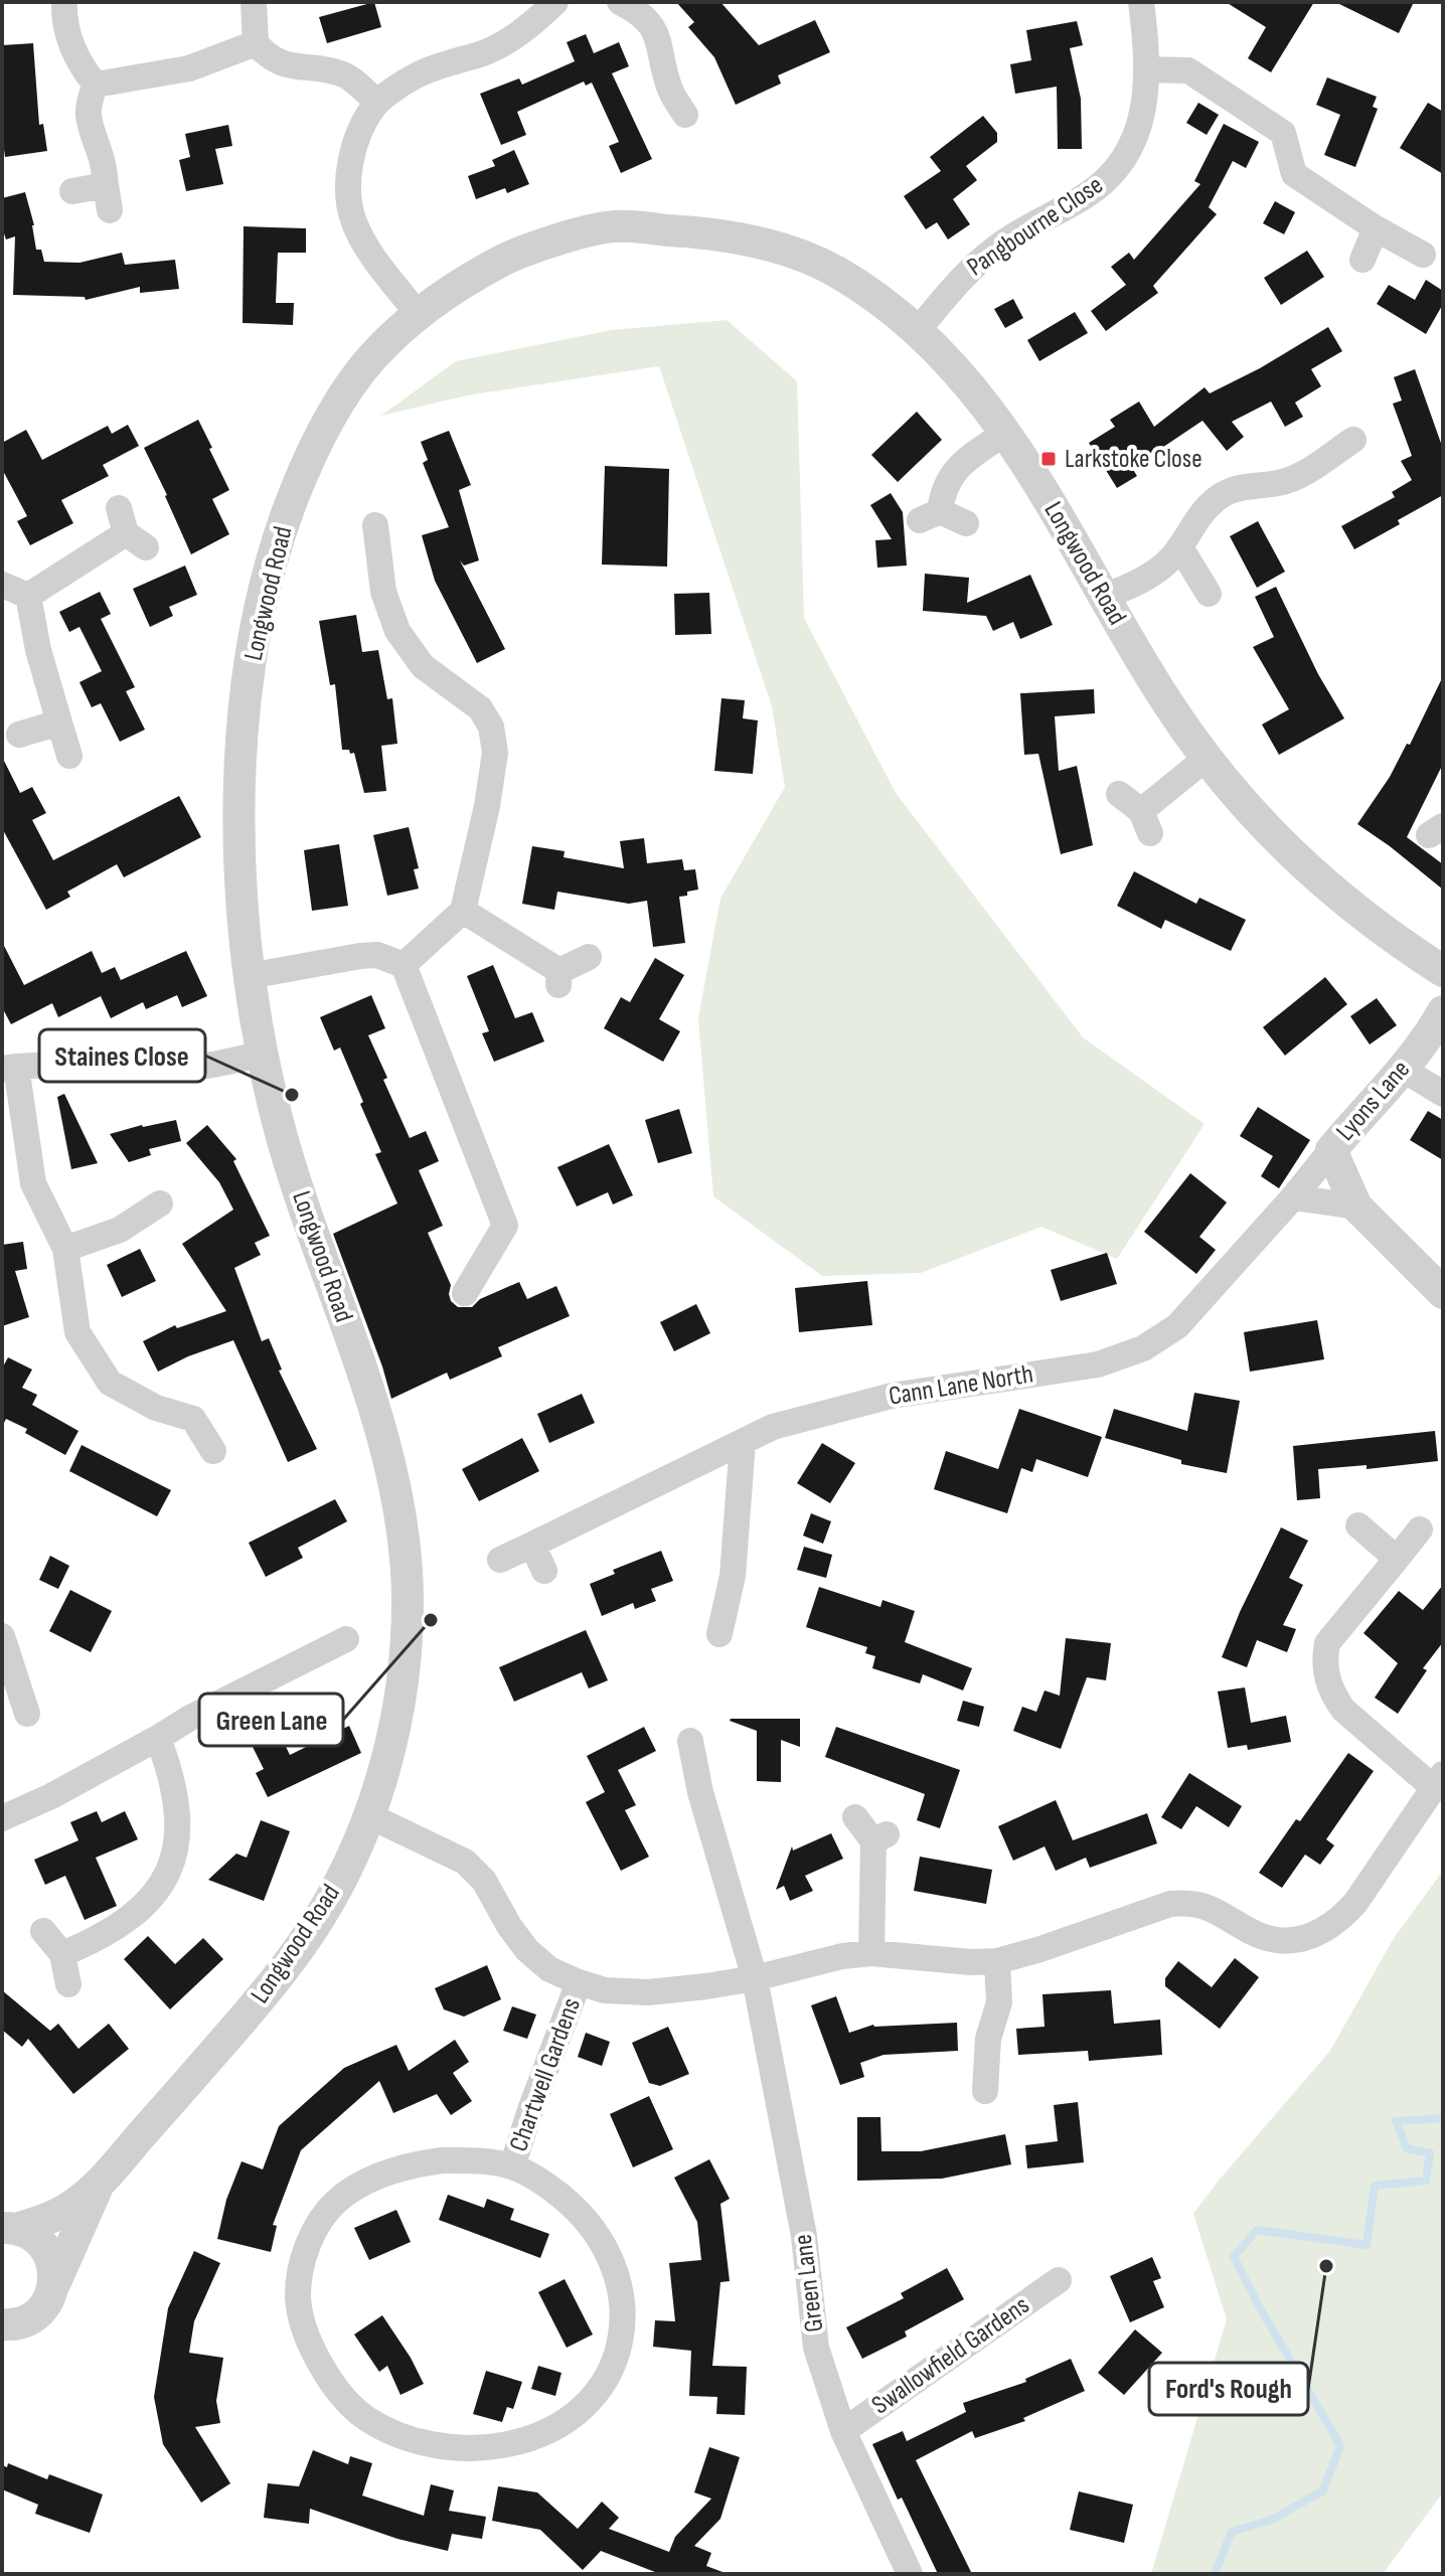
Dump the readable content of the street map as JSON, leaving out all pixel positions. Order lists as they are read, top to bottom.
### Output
{
  "streets": {
    "street": [
      "Pangbourne Close",
      "Longwood Road",
      "Lyons Lane",
      "Cann Lane North",
      "Chartwell Gardens",
      "Green Lane",
      "Swallowfield Gardens"
    ]
  },
  "crossings": [
    ["Pangbourne Close", "Longwood Road"],
    ["Lyons Lane", "Cann Lane North"],
    ["Green Lane", "Swallowfield Gardens"]
  ],
  "places": {
    "transit": ["Larkstoke Close"],
    "other": ["Staines Close", "Green Lane", "Ford's Rough"]
  }
}
